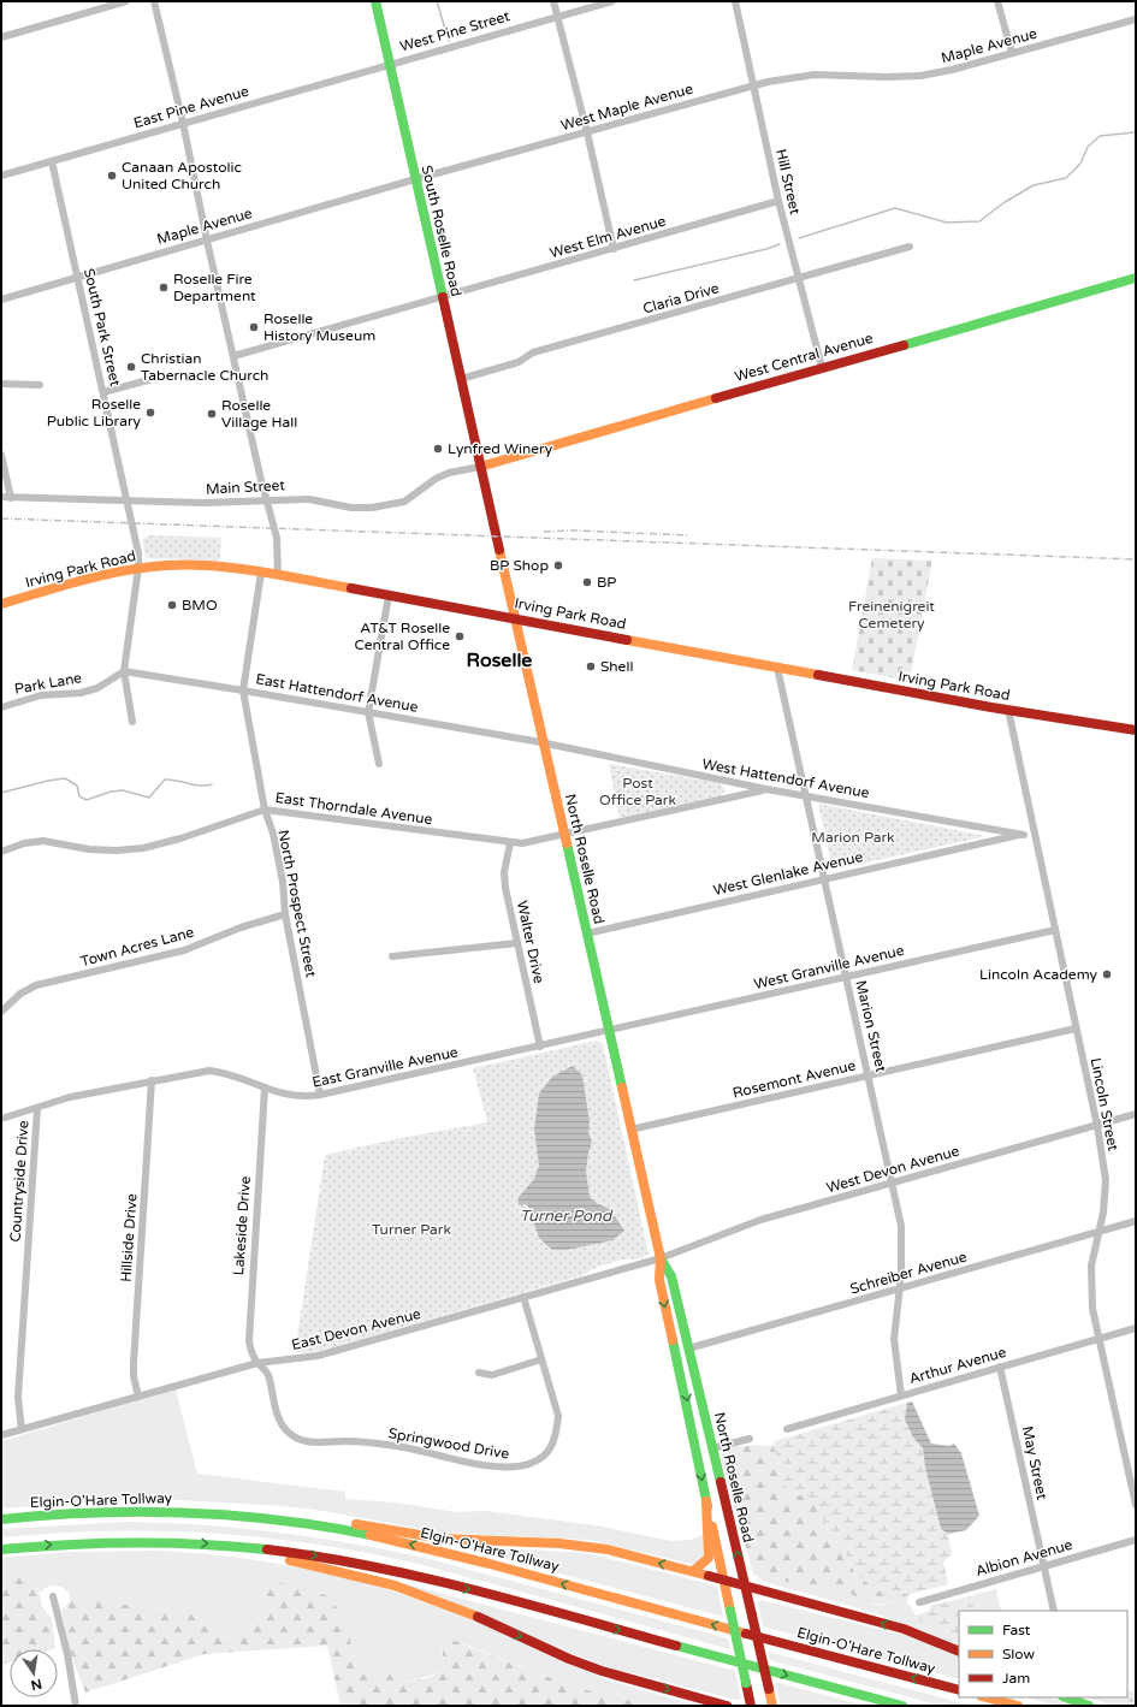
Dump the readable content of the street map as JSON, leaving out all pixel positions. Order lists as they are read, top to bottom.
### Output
{
  "streets": {
    "main road": [
      "South Roselle Road",
      "West Central Avenue",
      "Irving Park Road",
      "North Roselle Road",
      "Elgin-O'Hare Tollway"
    ],
    "street": [
      "West Pine Street",
      "Maple Avenue",
      "East Pine Avenue",
      "West Maple Avenue",
      "Hill Street",
      "West Elm Avenue",
      "Claria Drive",
      "South Park Street",
      "Main Street",
      "Park Lane",
      "East Hattendorf Avenue",
      "West Hattendorf Avenue",
      "East Thorndale Avenue",
      "West Glenlake Avenue",
      "North Prospect Street",
      "Walter Drive",
      "Town Acres Lane",
      "West Granville Avenue",
      "Marion Street",
      "East Granville Avenue",
      "Rosemont Avenue",
      "Lincoln Street",
      "West Devon Avenue",
      "Countryside Drive",
      "Lakeside Drive",
      "Hillside Drive",
      "Schreiber Avenue",
      "East Devon Avenue",
      "Arthur Avenue",
      "Springwood Drive",
      "May Street",
      "Albion Avenue"
    ]
  },
  "crossings": [
    ["West Pine Street", "East Pine Avenue"],
    ["West Pine Street", "South Roselle Road"],
    ["Maple Avenue", "West Maple Avenue"],
    ["Maple Avenue", "South Roselle Road"],
    ["Maple Avenue", "South Park Street"],
    ["East Pine Avenue", "South Roselle Road"],
    ["East Pine Avenue", "South Park Street"],
    ["West Maple Avenue", "Hill Street"],
    ["West Maple Avenue", "South Roselle Road"],
    ["Hill Street", "West Elm Avenue"],
    ["Hill Street", "Claria Drive"],
    ["Hill Street", "West Central Avenue"],
    ["South Roselle Road", "West Elm Avenue"],
    ["South Roselle Road", "Claria Drive"],
    ["South Roselle Road", "West Central Avenue"],
    ["South Roselle Road", "Main Street"],
    ["South Roselle Road", "North Roselle Road"],
    ["South Park Street", "Main Street"],
    ["South Park Street", "Irving Park Road"],
    ["South Park Street", "Park Lane"],
    ["South Park Street", "East Hattendorf Avenue"],
    ["West Central Avenue", "Main Street"],
    ["West Central Avenue", "North Roselle Road"],
    ["Main Street", "North Roselle Road"],
    ["Irving Park Road", "North Roselle Road"],
    ["Irving Park Road", "North Prospect Street"],
    ["Irving Park Road", "Marion Street"],
    ["Irving Park Road", "Lincoln Street"],
    ["Park Lane", "East Hattendorf Avenue"],
    ["East Hattendorf Avenue", "West Hattendorf Avenue"],
    ["East Hattendorf Avenue", "North Roselle Road"],
    ["East Hattendorf Avenue", "North Prospect Street"],
    ["West Hattendorf Avenue", "East Thorndale Avenue"],
    ["West Hattendorf Avenue", "North Roselle Road"],
    ["West Hattendorf Avenue", "West Glenlake Avenue"],
    ["West Hattendorf Avenue", "Marion Street"],
    ["East Thorndale Avenue", "North Roselle Road"],
    ["East Thorndale Avenue", "North Prospect Street"],
    ["East Thorndale Avenue", "Walter Drive"],
    ["North Roselle Road", "West Glenlake Avenue"],
    ["North Roselle Road", "West Granville Avenue"],
    ["North Roselle Road", "East Granville Avenue"],
    ["North Roselle Road", "Rosemont Avenue"],
    ["North Roselle Road", "West Devon Avenue"],
    ["North Roselle Road", "Schreiber Avenue"],
    ["North Roselle Road", "East Devon Avenue"],
    ["West Glenlake Avenue", "Marion Street"],
    ["West Glenlake Avenue", "Lincoln Street"],
    ["North Prospect Street", "Town Acres Lane"],
    ["North Prospect Street", "East Granville Avenue"],
    ["Walter Drive", "East Granville Avenue"],
    ["West Granville Avenue", "Marion Street"],
    ["West Granville Avenue", "East Granville Avenue"],
    ["West Granville Avenue", "Lincoln Street"],
    ["Marion Street", "Rosemont Avenue"],
    ["Marion Street", "West Devon Avenue"],
    ["Marion Street", "Schreiber Avenue"],
    ["Marion Street", "Arthur Avenue"],
    ["East Granville Avenue", "Countryside Drive"],
    ["East Granville Avenue", "Lakeside Drive"],
    ["East Granville Avenue", "Hillside Drive"],
    ["Rosemont Avenue", "Lincoln Street"],
    ["Lincoln Street", "West Devon Avenue"],
    ["Lincoln Street", "Schreiber Avenue"],
    ["Lincoln Street", "Arthur Avenue"],
    ["West Devon Avenue", "East Devon Avenue"],
    ["Countryside Drive", "East Devon Avenue"],
    ["Lakeside Drive", "East Devon Avenue"],
    ["Lakeside Drive", "Springwood Drive"],
    ["Hillside Drive", "East Devon Avenue"],
    ["East Devon Avenue", "Springwood Drive"],
    ["Arthur Avenue", "May Street"],
    ["May Street", "Albion Avenue"]
  ],
  "districts": ["Roselle"],
  "water": ["Turner Pond"],
  "parks": [
    "Freinenigreit Cemetery",
    "Post Office Park",
    "Marion Park",
    "Turner Park"
  ],
  "places": [
    "Canaan Apostolic United Church",
    "Roselle Fire Department",
    "Roselle History Museum",
    "Christian Tabernacle Church",
    "Roselle Public Library",
    "Roselle Village Hall",
    "Lynfred Winery",
    "BP Shop",
    "BP",
    "BMO",
    "AT&T Roselle Central Office",
    "Shell",
    "Lincoln Academy"
  ],
  "legend": ["Fast", "Slow", "Jam"],
  "north": "bottom"
}
